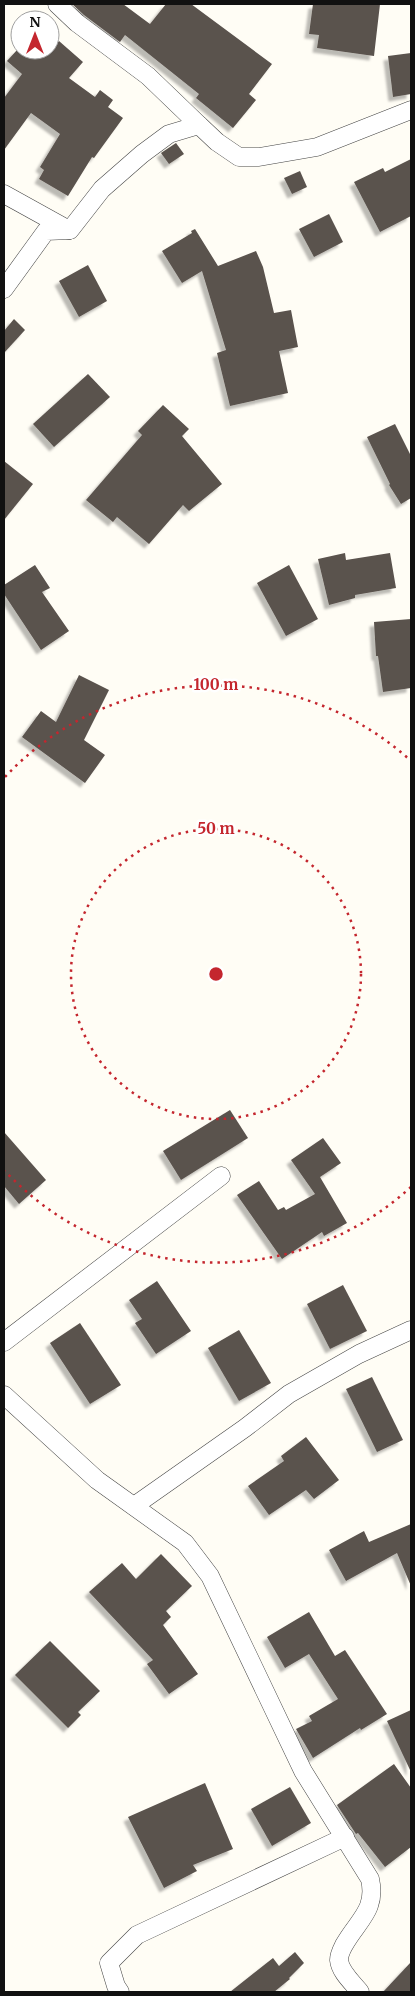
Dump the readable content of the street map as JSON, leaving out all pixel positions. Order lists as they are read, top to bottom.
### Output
{
  "north": "top",
  "rings": ["100 m", "50 m"]
}
